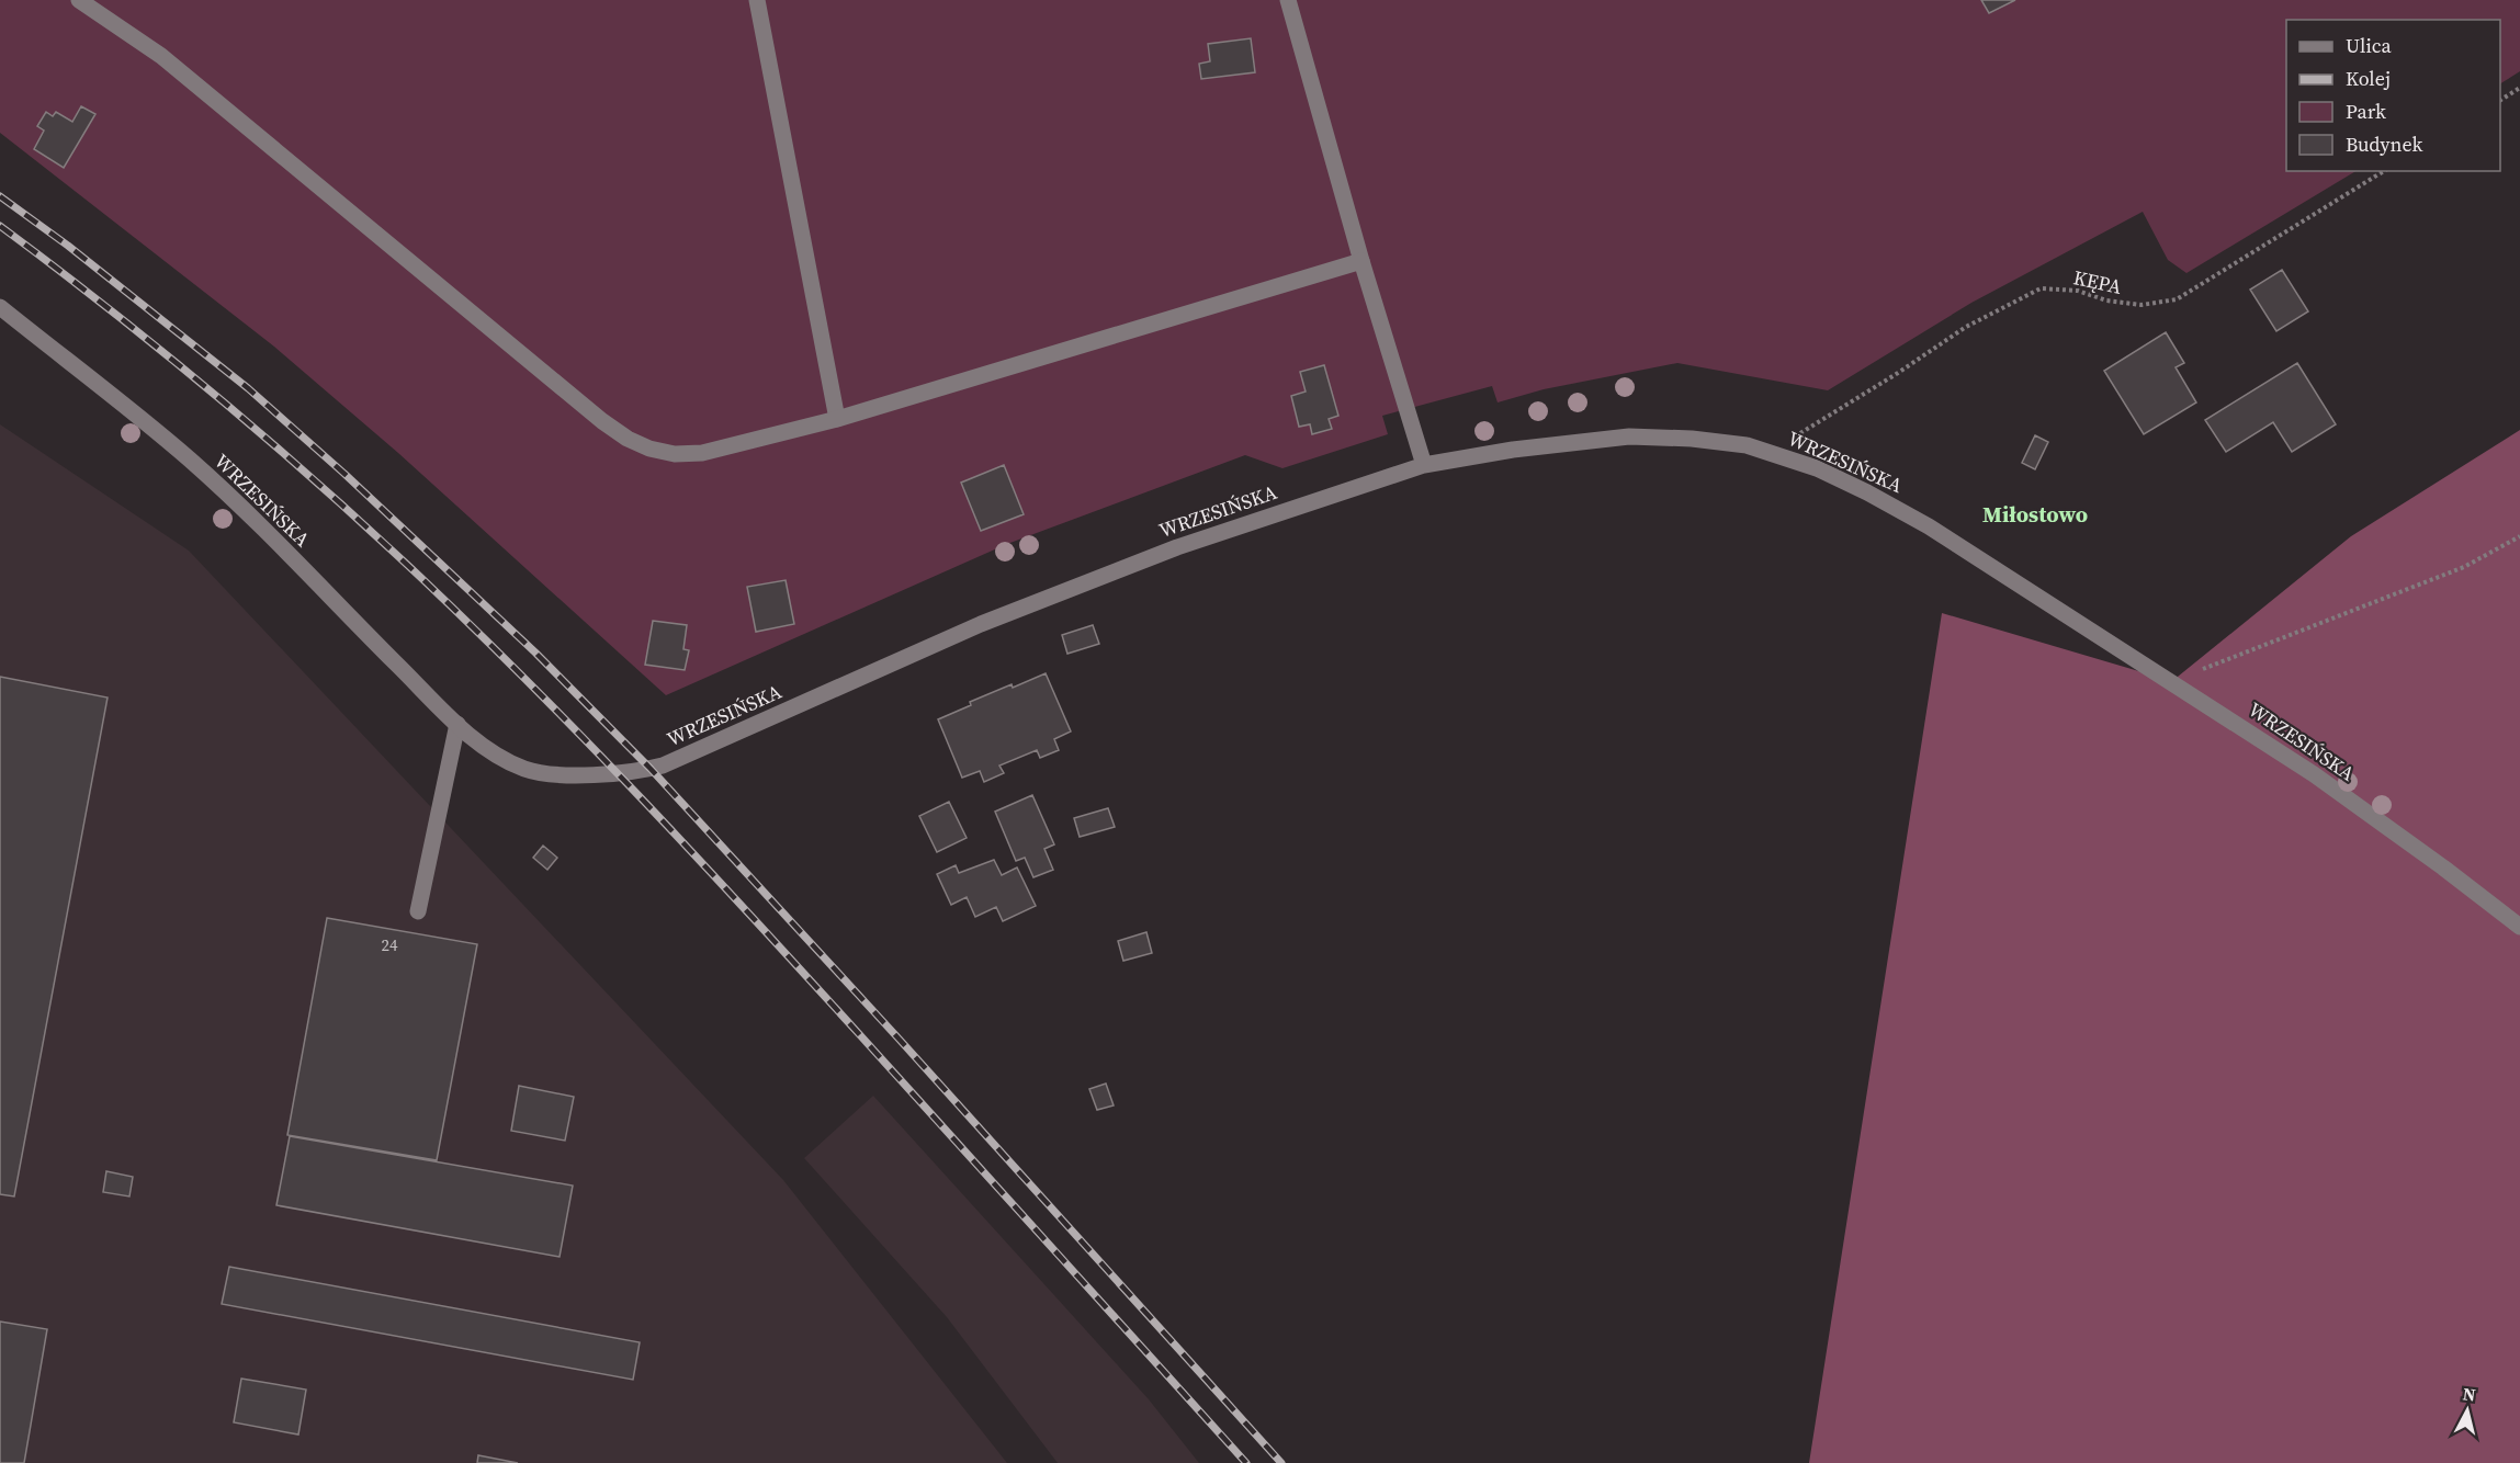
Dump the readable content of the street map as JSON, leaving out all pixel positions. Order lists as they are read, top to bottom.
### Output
{
  "streets": {
    "street": ["WRZESIŃSKA"],
    "path": ["KĘPA"]
  },
  "crossings": [
    ["KĘPA", "WRZESIŃSKA"]
  ],
  "districts": ["Miłostowo"],
  "house_numbers": ["24"],
  "legend": [
    "Ulica",
    "Kolej",
    "Park",
    "Budynek"
  ],
  "north": "top"
}
